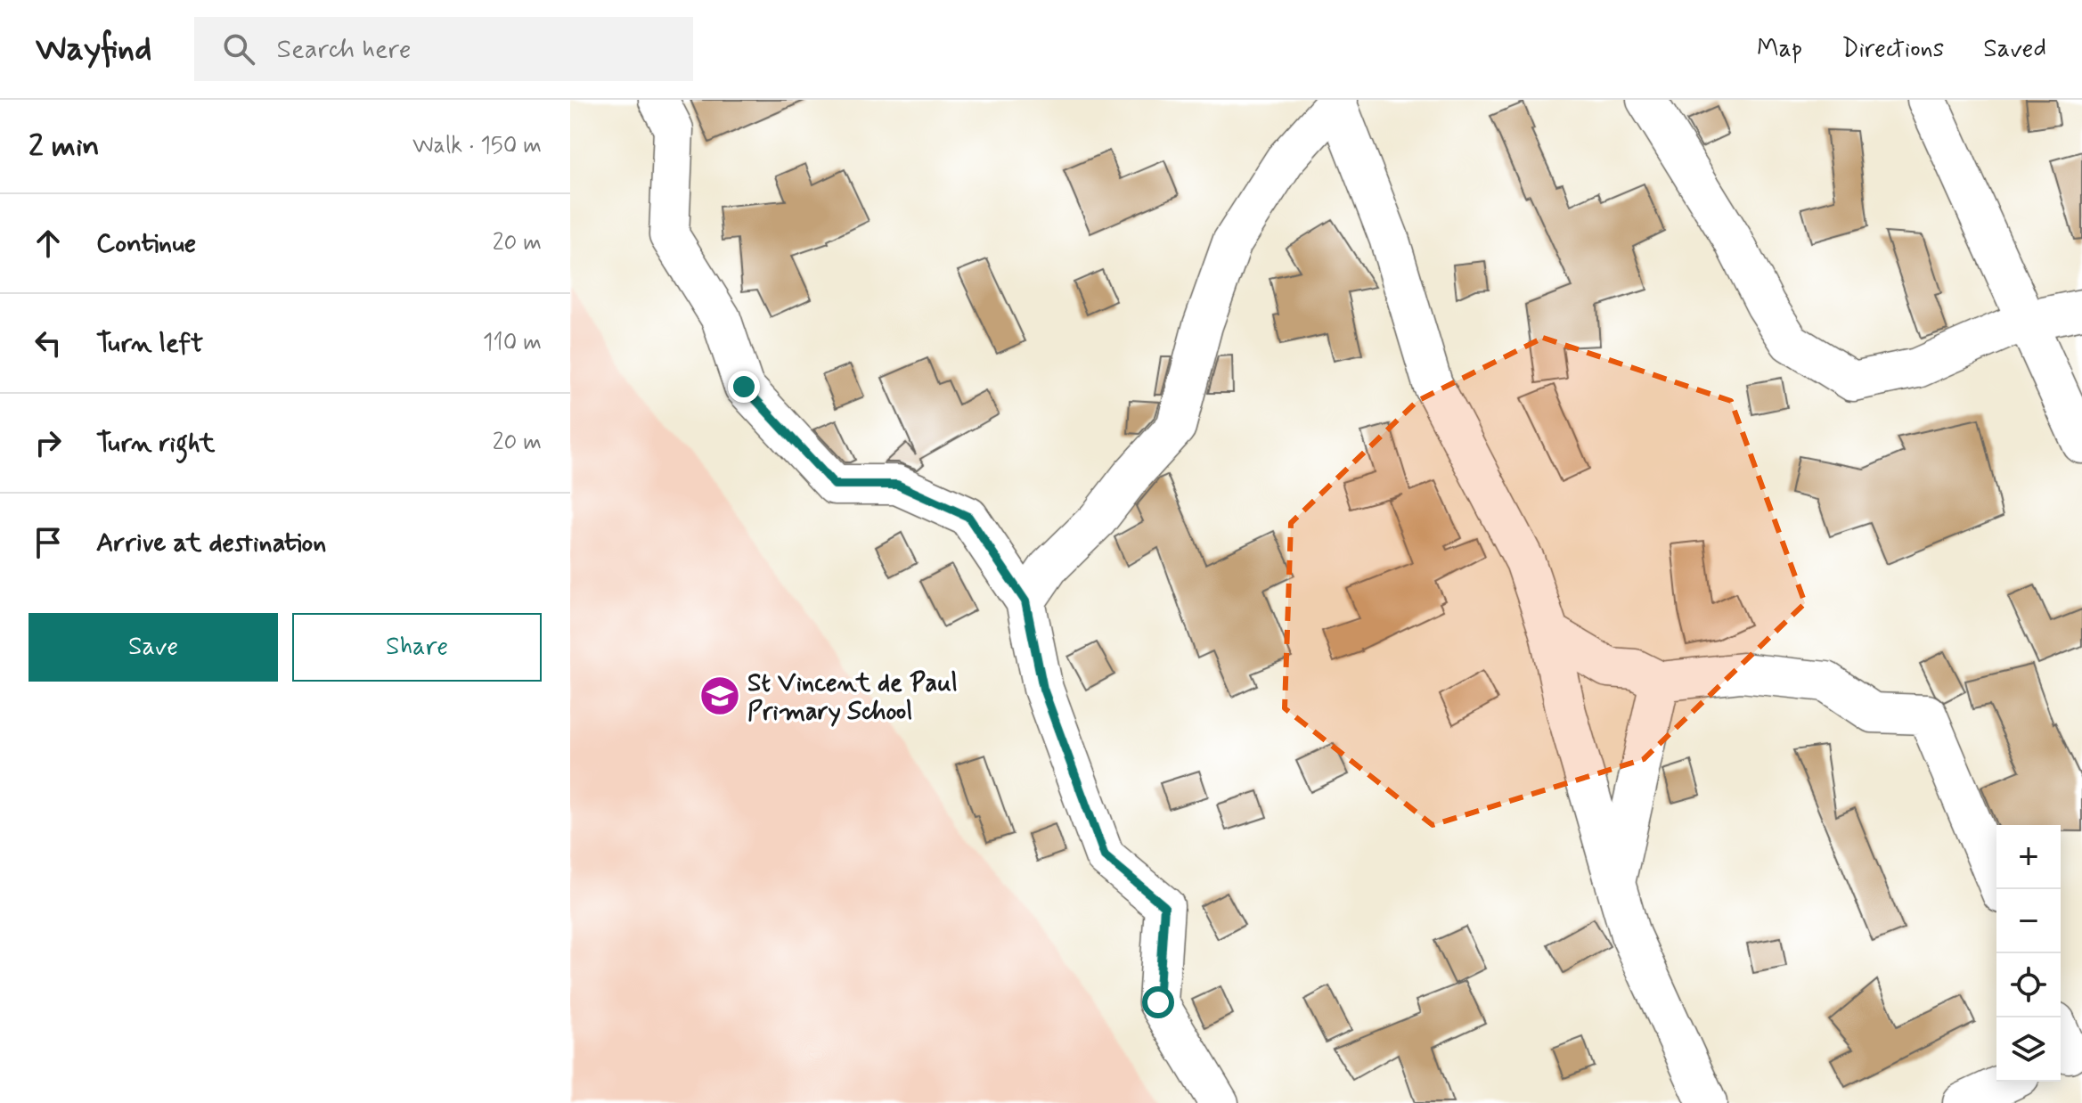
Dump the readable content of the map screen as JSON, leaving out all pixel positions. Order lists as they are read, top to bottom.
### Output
{
  "places": {
    "school or university": ["St Vincent de Paul Primary School"]
  },
  "page": {
    "header": "Wayfind",
    "search": "Search here",
    "nav": ["Map", "Directions", "Saved"],
    "heading": ["2 min", "Walk · 150 m"],
    "list": [
      ["Continue", "20 m"],
      ["Turn left", "110 m"],
      ["Turn right", "20 m"],
      "Arrive at destination"
    ],
    "buttons": ["Save", "Share"],
    "map_buttons": ["+", "−"]
  }
}
